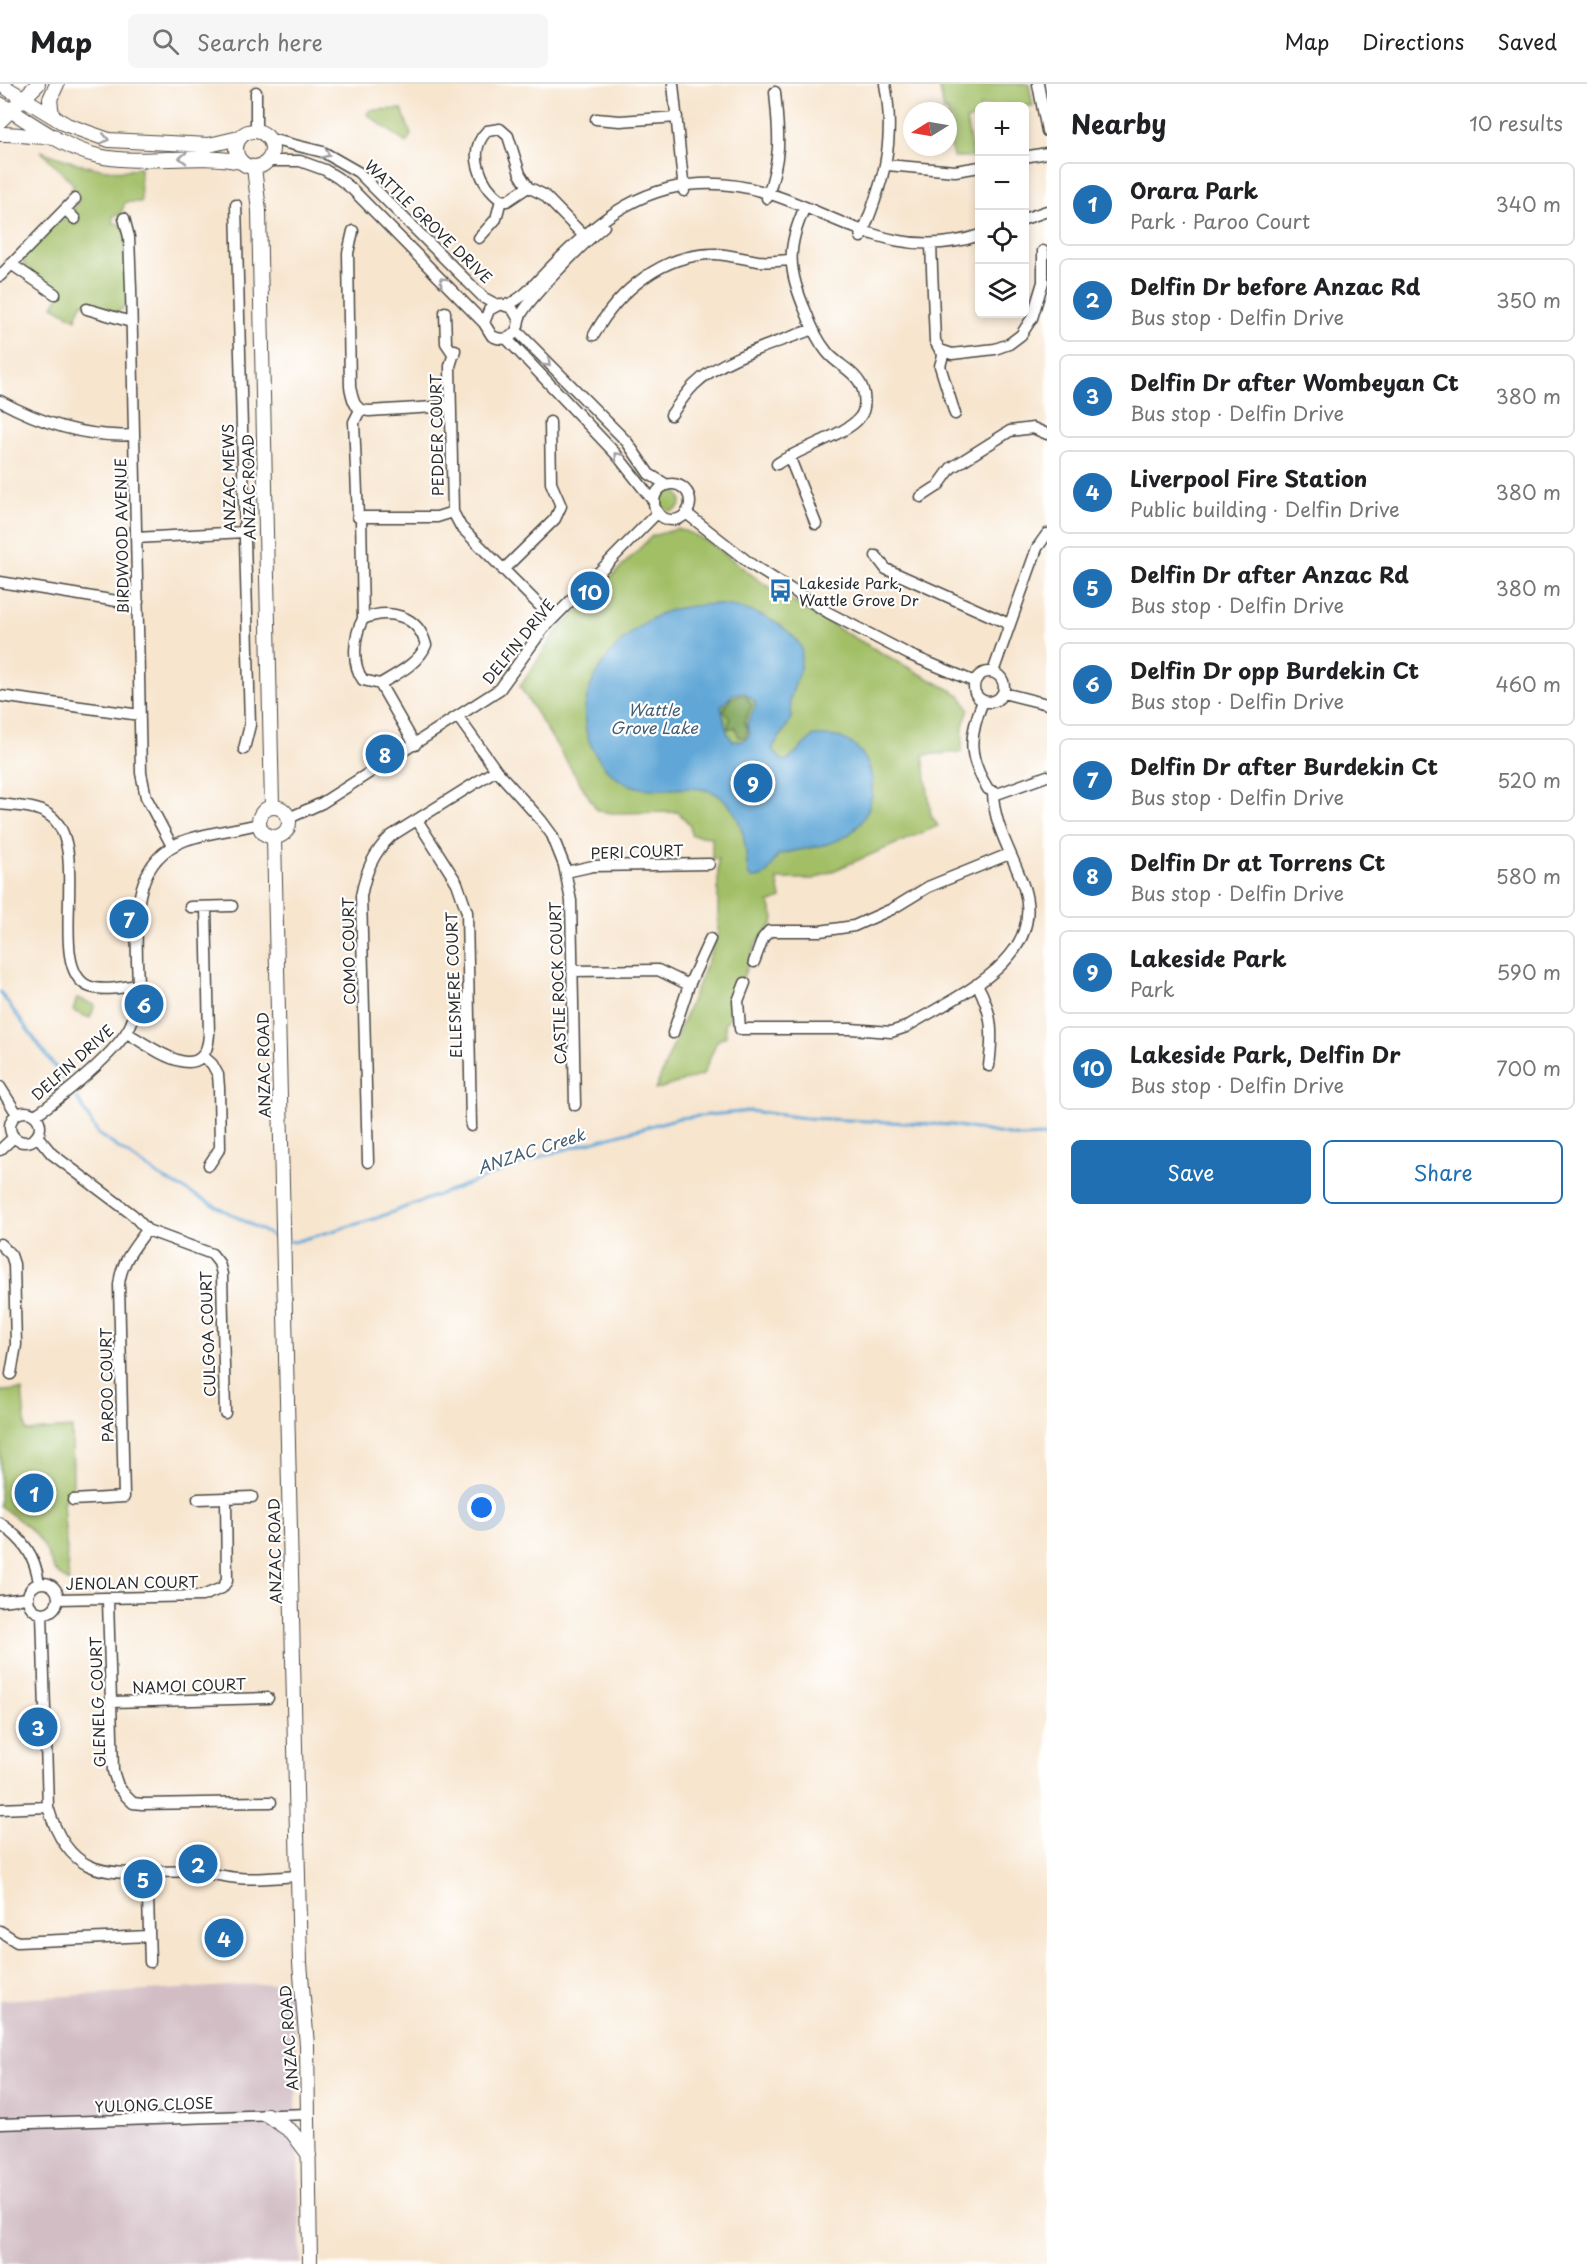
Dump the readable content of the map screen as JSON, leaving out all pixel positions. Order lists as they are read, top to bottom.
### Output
{
  "streets": {
    "main road": ["ANZAC ROAD"],
    "street": [
      "WATTLE GROVE DRIVE",
      "PEDDER COURT",
      "ANZAC MEWS",
      "BIRDWOOD AVENUE",
      "DELFIN DRIVE",
      "PERI COURT",
      "COMO COURT",
      "CASTLE ROCK COURT",
      "ELLESMERE COURT",
      "CULGOA COURT",
      "PAROO COURT",
      "JENOLAN COURT",
      "NAMOI COURT",
      "GLENELG COURT",
      "YULONG CLOSE"
    ]
  },
  "crossings": [
    ["WATTLE GROVE DRIVE", "ANZAC ROAD"],
    ["PEDDER COURT", "DELFIN DRIVE"],
    ["ANZAC ROAD", "DELFIN DRIVE"],
    ["ANZAC ROAD", "YULONG CLOSE"],
    ["BIRDWOOD AVENUE", "DELFIN DRIVE"],
    ["DELFIN DRIVE", "CASTLE ROCK COURT"],
    ["DELFIN DRIVE", "CULGOA COURT"],
    ["PERI COURT", "CASTLE ROCK COURT"],
    ["COMO COURT", "CASTLE ROCK COURT"],
    ["COMO COURT", "ELLESMERE COURT"],
    ["CULGOA COURT", "PAROO COURT"],
    ["JENOLAN COURT", "GLENELG COURT"],
    ["NAMOI COURT", "GLENELG COURT"]
  ],
  "water": ["Wattle Grove Lake", "ANZAC Creek"],
  "places": {
    "bus stop": ["Lakeside Park, Wattle Grove Dr"]
  },
  "north": "left",
  "page": {
    "header": "Map",
    "search": "Search here",
    "nav": ["Map", "Directions", "Saved"],
    "heading": ["Nearby", "10 results"],
    "map_buttons": ["+", "−"],
    "list": [
      {
        "mark": "1",
        "name": "Orara Park",
        "note": "Park · Paroo Court",
        "value": "340 m"
      },
      {
        "mark": "2",
        "name": "Delfin Dr before Anzac Rd",
        "note": "Bus stop · Delfin Drive",
        "value": "350 m"
      },
      {
        "mark": "3",
        "name": "Delfin Dr after Wombeyan Ct",
        "note": "Bus stop · Delfin Drive",
        "value": "380 m"
      },
      {
        "mark": "4",
        "name": "Liverpool Fire Station",
        "note": "Public building · Delfin Drive",
        "value": "380 m"
      },
      {
        "mark": "5",
        "name": "Delfin Dr after Anzac Rd",
        "note": "Bus stop · Delfin Drive",
        "value": "380 m"
      },
      {
        "mark": "6",
        "name": "Delfin Dr opp Burdekin Ct",
        "note": "Bus stop · Delfin Drive",
        "value": "460 m"
      },
      {
        "mark": "7",
        "name": "Delfin Dr after Burdekin Ct",
        "note": "Bus stop · Delfin Drive",
        "value": "520 m"
      },
      {
        "mark": "8",
        "name": "Delfin Dr at Torrens Ct",
        "note": "Bus stop · Delfin Drive",
        "value": "580 m"
      },
      {
        "mark": "9",
        "name": "Lakeside Park",
        "note": "Park",
        "value": "590 m"
      },
      {
        "mark": "10",
        "name": "Lakeside Park, Delfin Dr",
        "note": "Bus stop · Delfin Drive",
        "value": "700 m"
      }
    ],
    "pins": [
      "10",
      "8",
      "9",
      "7",
      "6",
      "1",
      "3",
      "2",
      "5",
      "4"
    ],
    "buttons": ["Save", "Share"]
  }
}
